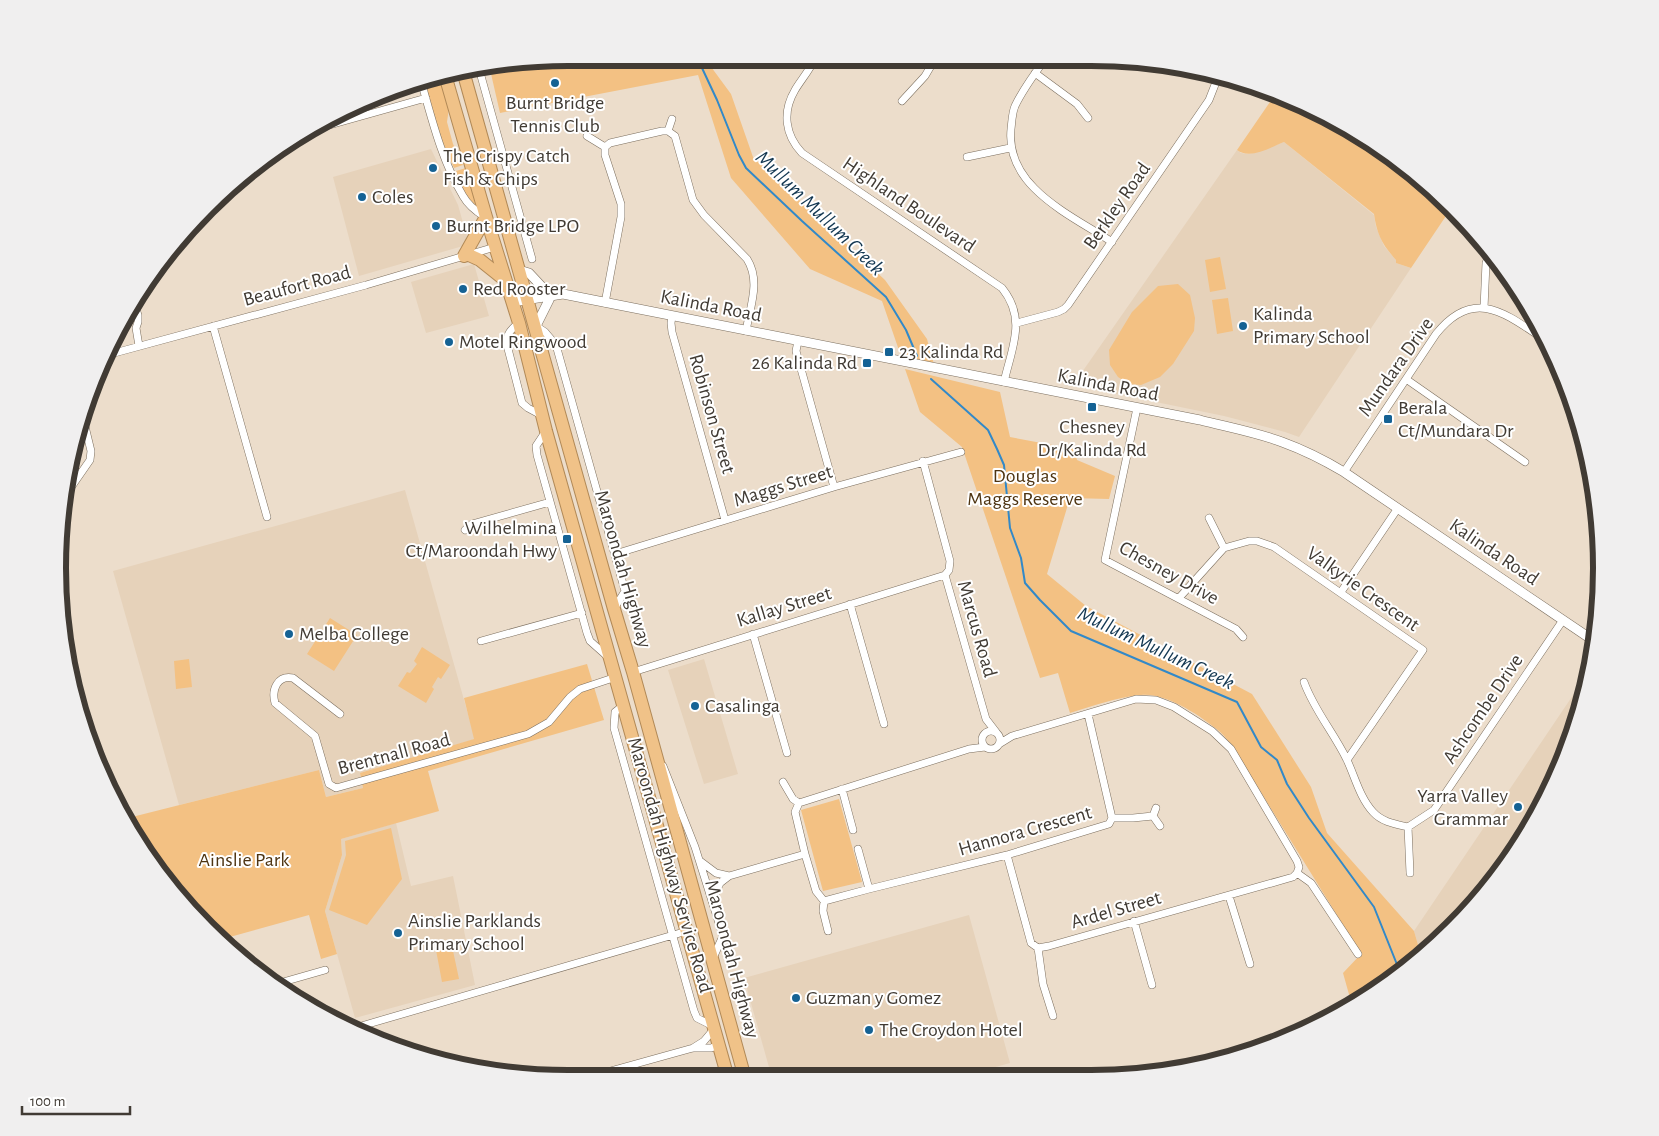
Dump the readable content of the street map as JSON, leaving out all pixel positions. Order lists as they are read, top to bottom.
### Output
{
  "streets": {
    "highway": ["Maroondah Highway"],
    "street": [
      "Highland Boulevard",
      "Berkley Road",
      "Beaufort Road",
      "Kalinda Road",
      "Mundara Drive",
      "Robinson Street",
      "Maggs Street",
      "Chesney Drive",
      "Valkyrie Crescent",
      "Kallay Street",
      "Marcus Road",
      "Ashcombe Drive",
      "Brentnall Road",
      "Hannora Crescent",
      "Maroondah Highway Service Road",
      "Ardel Street"
    ]
  },
  "crossings": [
    ["Highland Boulevard", "Berkley Road"],
    ["Highland Boulevard", "Kalinda Road"],
    ["Beaufort Road", "Maroondah Highway"],
    ["Kalinda Road", "Mundara Drive"],
    ["Kalinda Road", "Robinson Street"],
    ["Kalinda Road", "Maroondah Highway"],
    ["Kalinda Road", "Chesney Drive"],
    ["Kalinda Road", "Ashcombe Drive"],
    ["Robinson Street", "Maggs Street"],
    ["Maggs Street", "Marcus Road"],
    ["Maroondah Highway", "Kallay Street"],
    ["Maroondah Highway", "Brentnall Road"],
    ["Maroondah Highway", "Maroondah Highway Service Road"],
    ["Kallay Street", "Marcus Road"]
  ],
  "water": ["Mullum Mullum Creek"],
  "parks": ["Douglas Maggs Reserve", "Ainslie Park"],
  "places": {
    "other": [
      "Burnt Bridge Tennis Club",
      "The Crispy Catch Fish & Chips",
      "Coles",
      "Burnt Bridge LPO",
      "Red Rooster",
      "Kalinda Primary School",
      "Motel Ringwood",
      "Melba College",
      "Casalinga",
      "Yarra Valley Grammar",
      "Ainslie Parklands Primary School",
      "Guzman y Gomez",
      "The Croydon Hotel"
    ],
    "transit": [
      "23 Kalinda Rd",
      "26 Kalinda Rd",
      "Chesney Dr/Kalinda Rd",
      "Berala Ct/Mundara Dr",
      "Wilhelmina Ct/Maroondah Hwy"
    ]
  },
  "scale_bar": "100 m"
}
